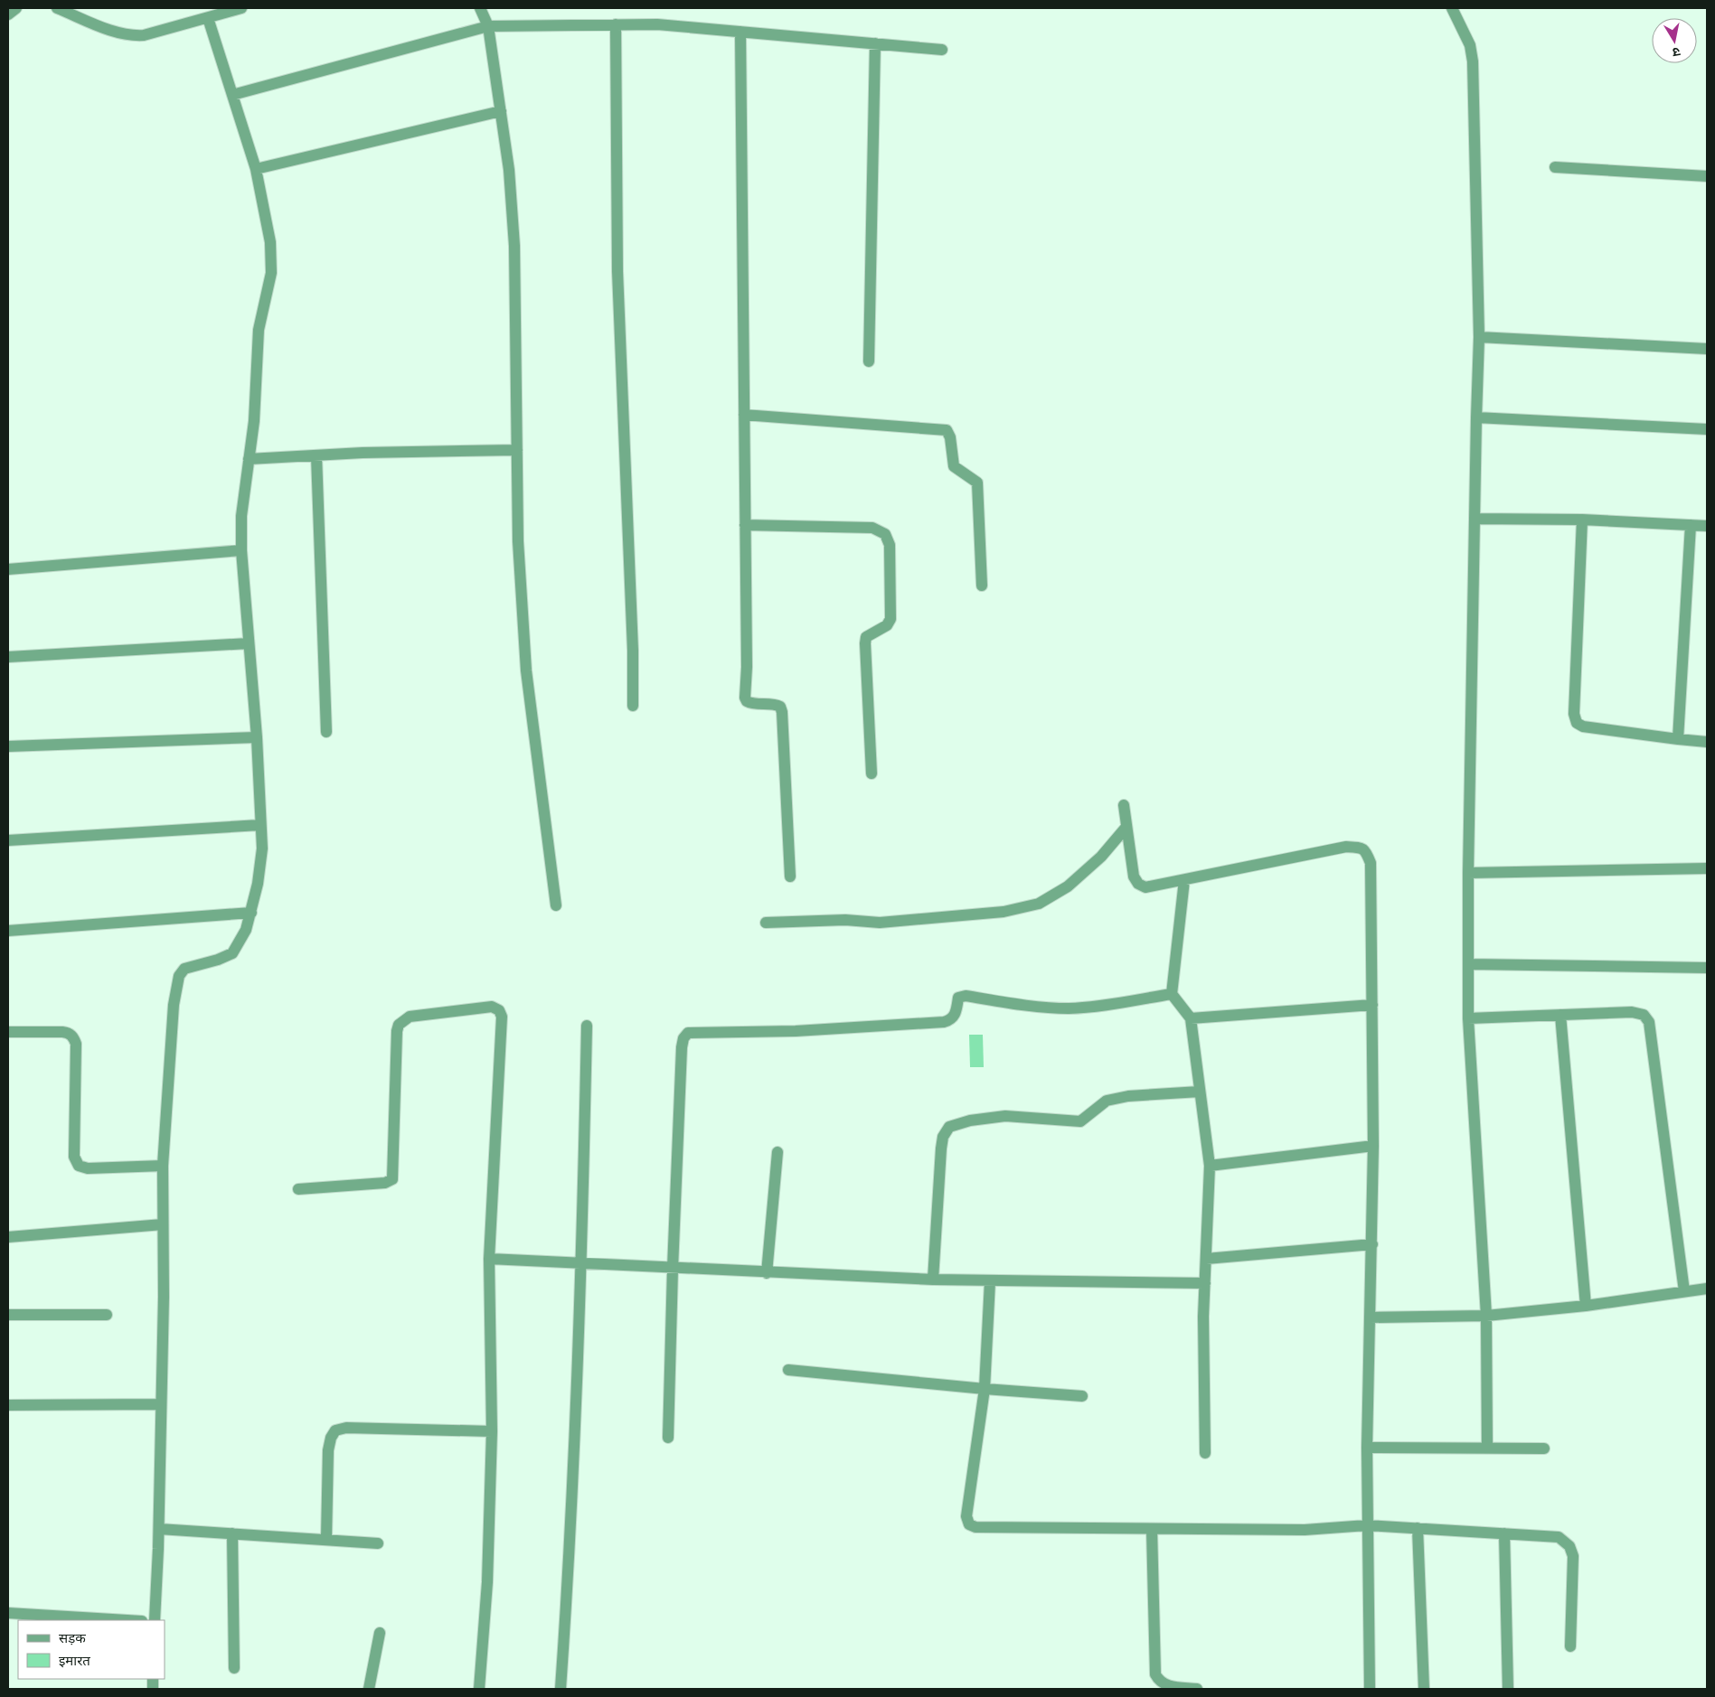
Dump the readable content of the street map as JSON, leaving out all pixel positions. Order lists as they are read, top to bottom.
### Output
{
  "legend": ["सड़क", "इमारत"],
  "north": "bottom"
}
